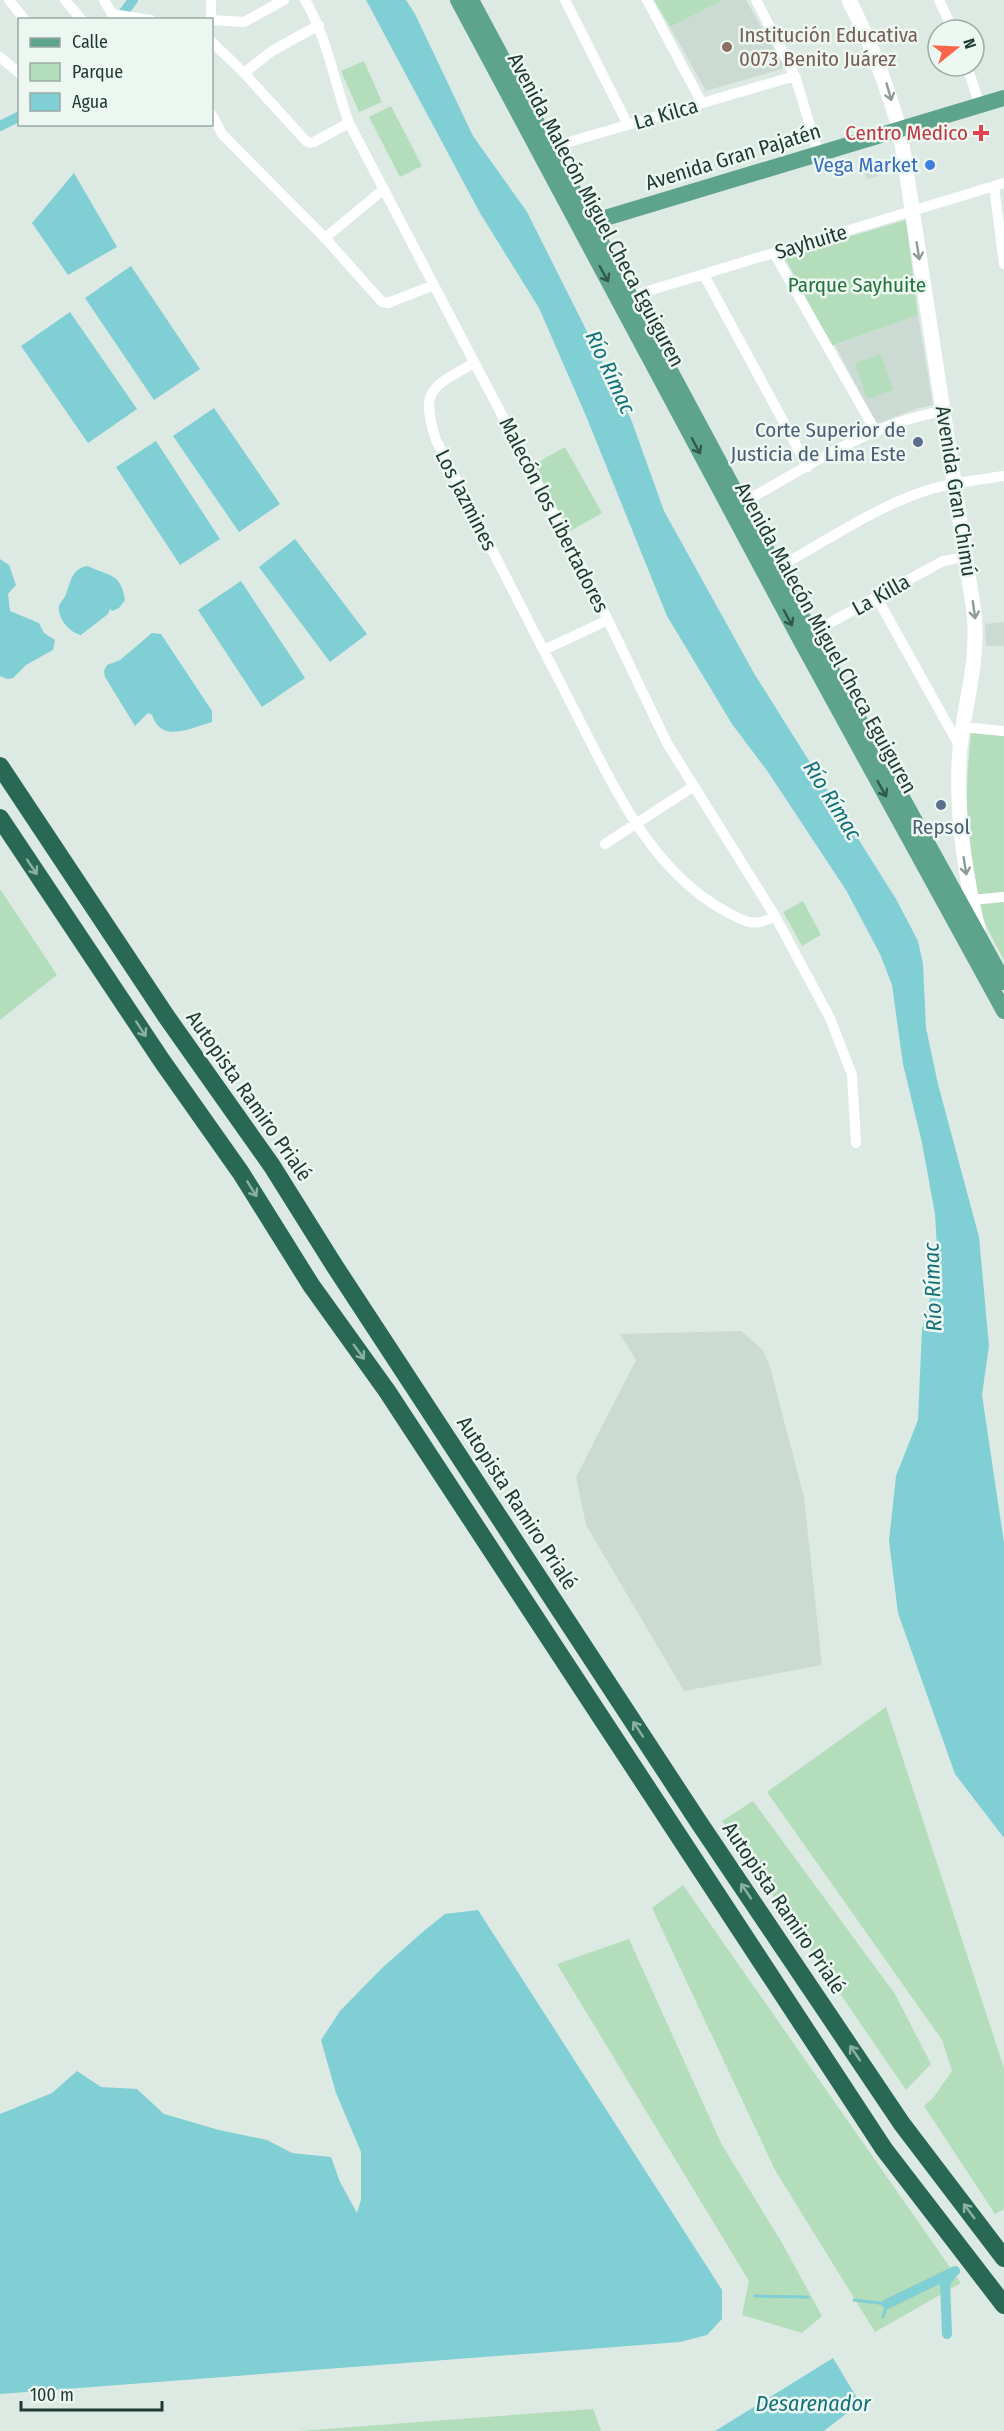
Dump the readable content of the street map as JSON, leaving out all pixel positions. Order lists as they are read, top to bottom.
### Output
{
  "streets": {
    "highway": ["Autopista Ramiro Prialé"],
    "main road": ["Avenida Gran Pajatén", "Avenida Malecón Miguel Checa Eguiguren"],
    "street": [
      "La Kilca",
      "Sayhuite",
      "Avenida Gran Chimú",
      "Los Jazmines",
      "Malecón los Libertadores",
      "La Killa"
    ]
  },
  "crossings": [
    ["La Kilca", "Avenida Malecón Miguel Checa Eguiguren"],
    ["Avenida Gran Pajatén", "Avenida Malecón Miguel Checa Eguiguren"],
    ["Avenida Gran Pajatén", "Avenida Gran Chimú"],
    ["Avenida Malecón Miguel Checa Eguiguren", "Sayhuite"],
    ["Avenida Malecón Miguel Checa Eguiguren", "Avenida Gran Chimú"],
    ["Avenida Malecón Miguel Checa Eguiguren", "La Killa"],
    ["Sayhuite", "Avenida Gran Chimú"],
    ["Avenida Gran Chimú", "La Killa"],
    ["Los Jazmines", "Malecón los Libertadores"]
  ],
  "water": ["Río Rímac", "Desarenador"],
  "parks": ["Parque Sayhuite"],
  "places": {
    "other": [
      "Institución Educativa 0073 Benito Juárez",
      "Vega Market",
      "Corte Superior de Justicia de Lima Este",
      "Repsol"
    ],
    "health": ["Centro Medico"]
  },
  "legend": ["Calle", "Parque", "Agua"],
  "scale_bar": "100 m",
  "north": "right"
}
